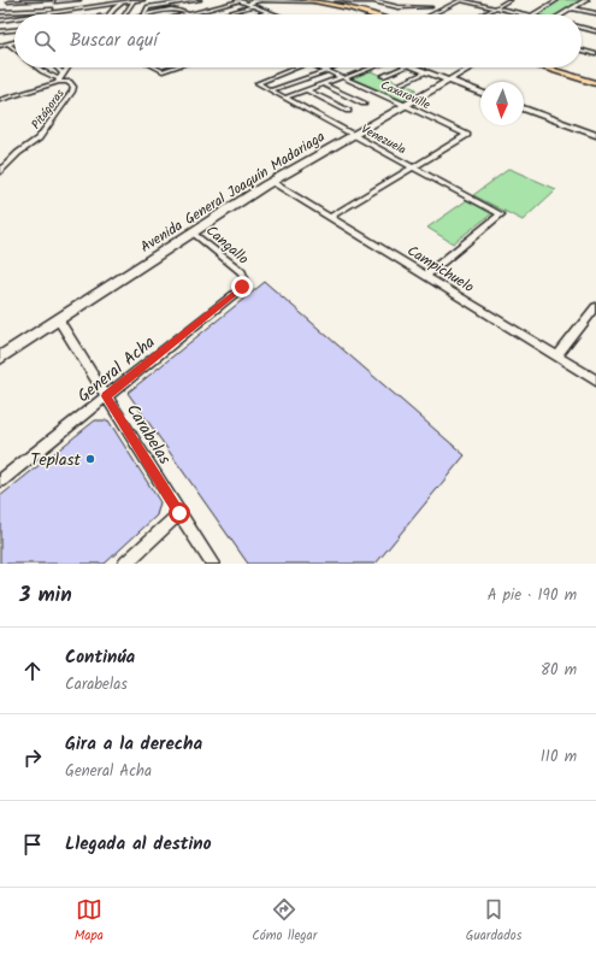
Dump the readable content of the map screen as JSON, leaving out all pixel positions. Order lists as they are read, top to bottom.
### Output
{
  "streets": {
    "main road": ["Avenida General Joaquín Madariaga"],
    "street": [
      "Caxaraville",
      "Pitágoras",
      "Venezuela",
      "Cangallo",
      "Campichuelo",
      "General Acha",
      "Carabelas"
    ]
  },
  "crossings": [
    ["Caxaraville", "Venezuela"],
    ["Caxaraville", "Avenida General Joaquín Madariaga"],
    ["Venezuela", "Avenida General Joaquín Madariaga"],
    ["Venezuela", "Campichuelo"],
    ["Avenida General Joaquín Madariaga", "Cangallo"],
    ["Avenida General Joaquín Madariaga", "Campichuelo"],
    ["Avenida General Joaquín Madariaga", "Carabelas"],
    ["Cangallo", "General Acha"],
    ["General Acha", "Carabelas"]
  ],
  "places": ["Teplast"],
  "north": "bottom",
  "page": {
    "search": "Buscar aquí",
    "heading": ["3 min", "A pie · 190 m"],
    "list": [
      ["Continúa", "Carabelas", "80 m"],
      ["Gira a la derecha", "General Acha", "110 m"],
      "Llegada al destino"
    ],
    "nav": ["Mapa", "Cómo llegar", "Guardados"]
  }
}
